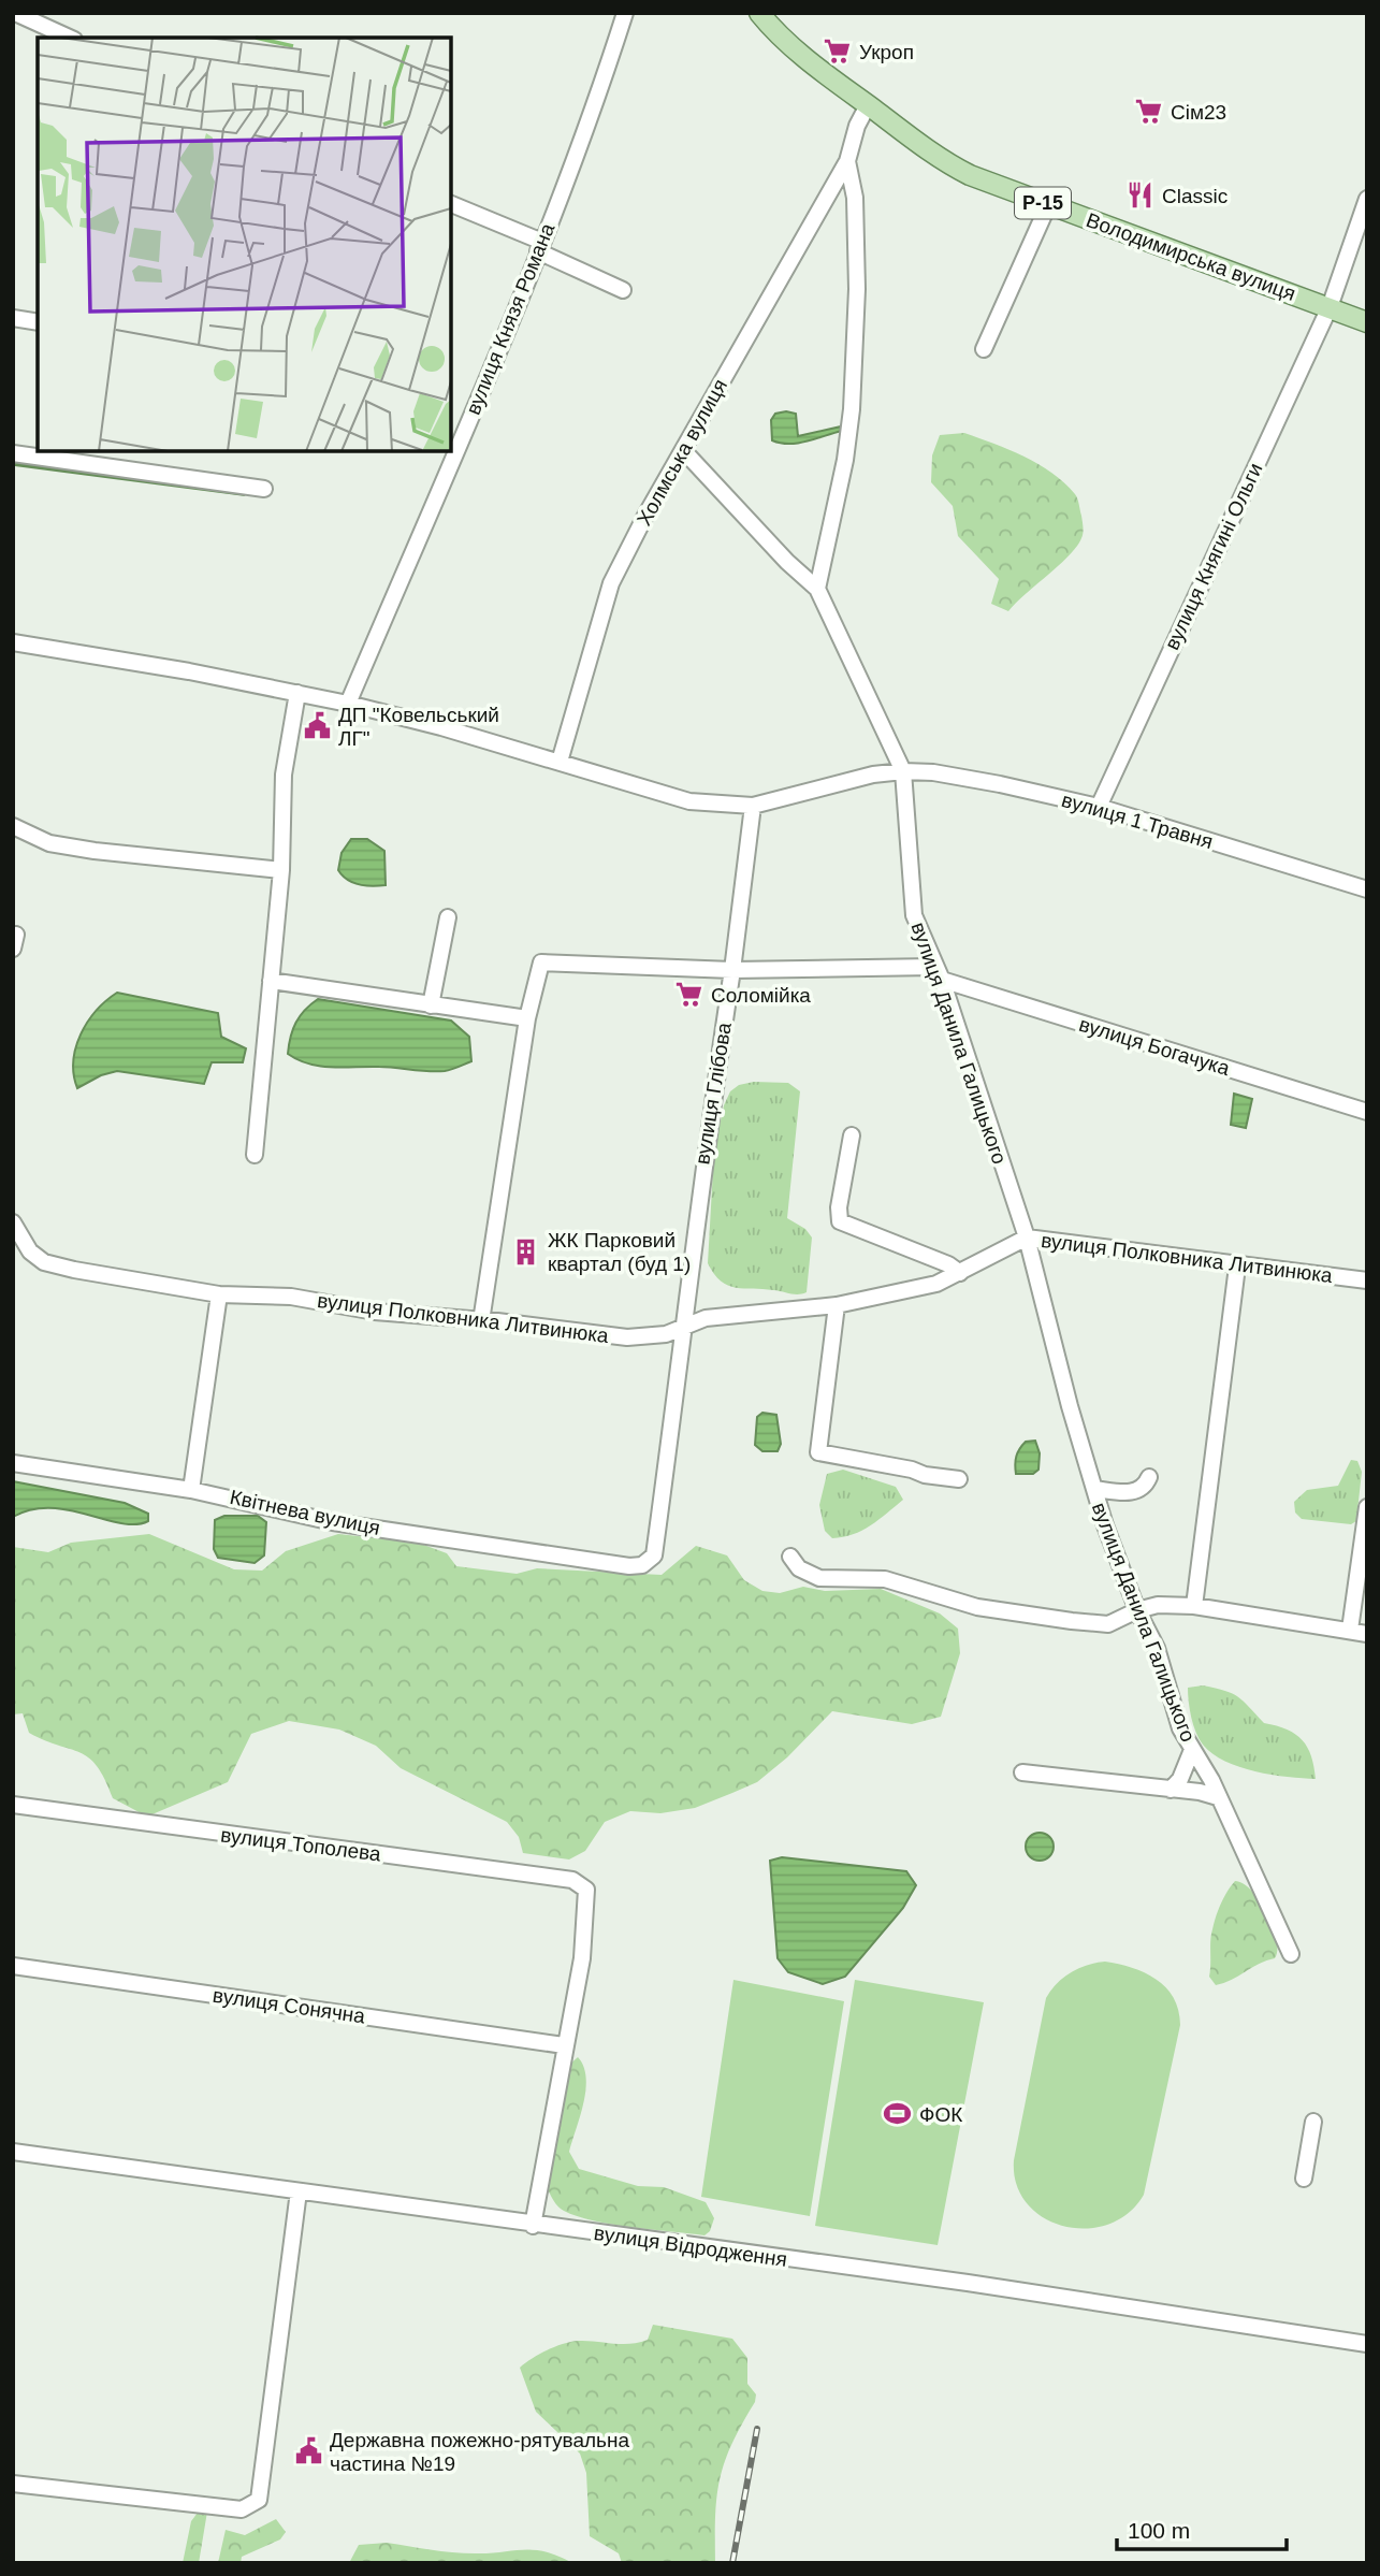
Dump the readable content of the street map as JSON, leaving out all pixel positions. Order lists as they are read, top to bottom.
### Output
{
  "streets": {
    "main road": ["Р-15", "Володимирська вулиця"],
    "street": [
      "вулиця Князя Романа",
      "Холмська вулиця",
      "вулиця Княгині Ольги",
      "вулиця 1 Травня",
      "вулиця Данила Галицького",
      "вулиця Богачука",
      "вулиця Глібова",
      "вулиця Полковника Литвинюка",
      "Квітнева вулиця",
      "вулиця Тополева",
      "вулиця Сонячна",
      "вулиця Відродження"
    ]
  },
  "crossings": [
    ["Володимирська вулиця", "вулиця Княгині Ольги"],
    ["вулиця Княгині Ольги", "вулиця 1 Травня"],
    ["вулиця 1 Травня", "вулиця Данила Галицького"],
    ["вулиця Данила Галицького", "вулиця Богачука"],
    ["вулиця Данила Галицького", "вулиця Полковника Литвинюка"],
    ["вулиця Глібова", "вулиця Полковника Литвинюка"],
    ["вулиця Глібова", "Квітнева вулиця"],
    ["вулиця Тополева", "вулиця Сонячна"]
  ],
  "places": {
    "supermarket": ["Укроп", "Сім23", "Соломійка"],
    "restaurant": ["Classic"],
    "public building": ["ДП \"Ковельський ЛГ\"", "Державна пожежно-рятувальна частина №19"],
    "building": ["ЖК Парковий квартал (буд 1)"],
    "sports": ["ФОК"]
  },
  "scale_bar": "100 m"
}
